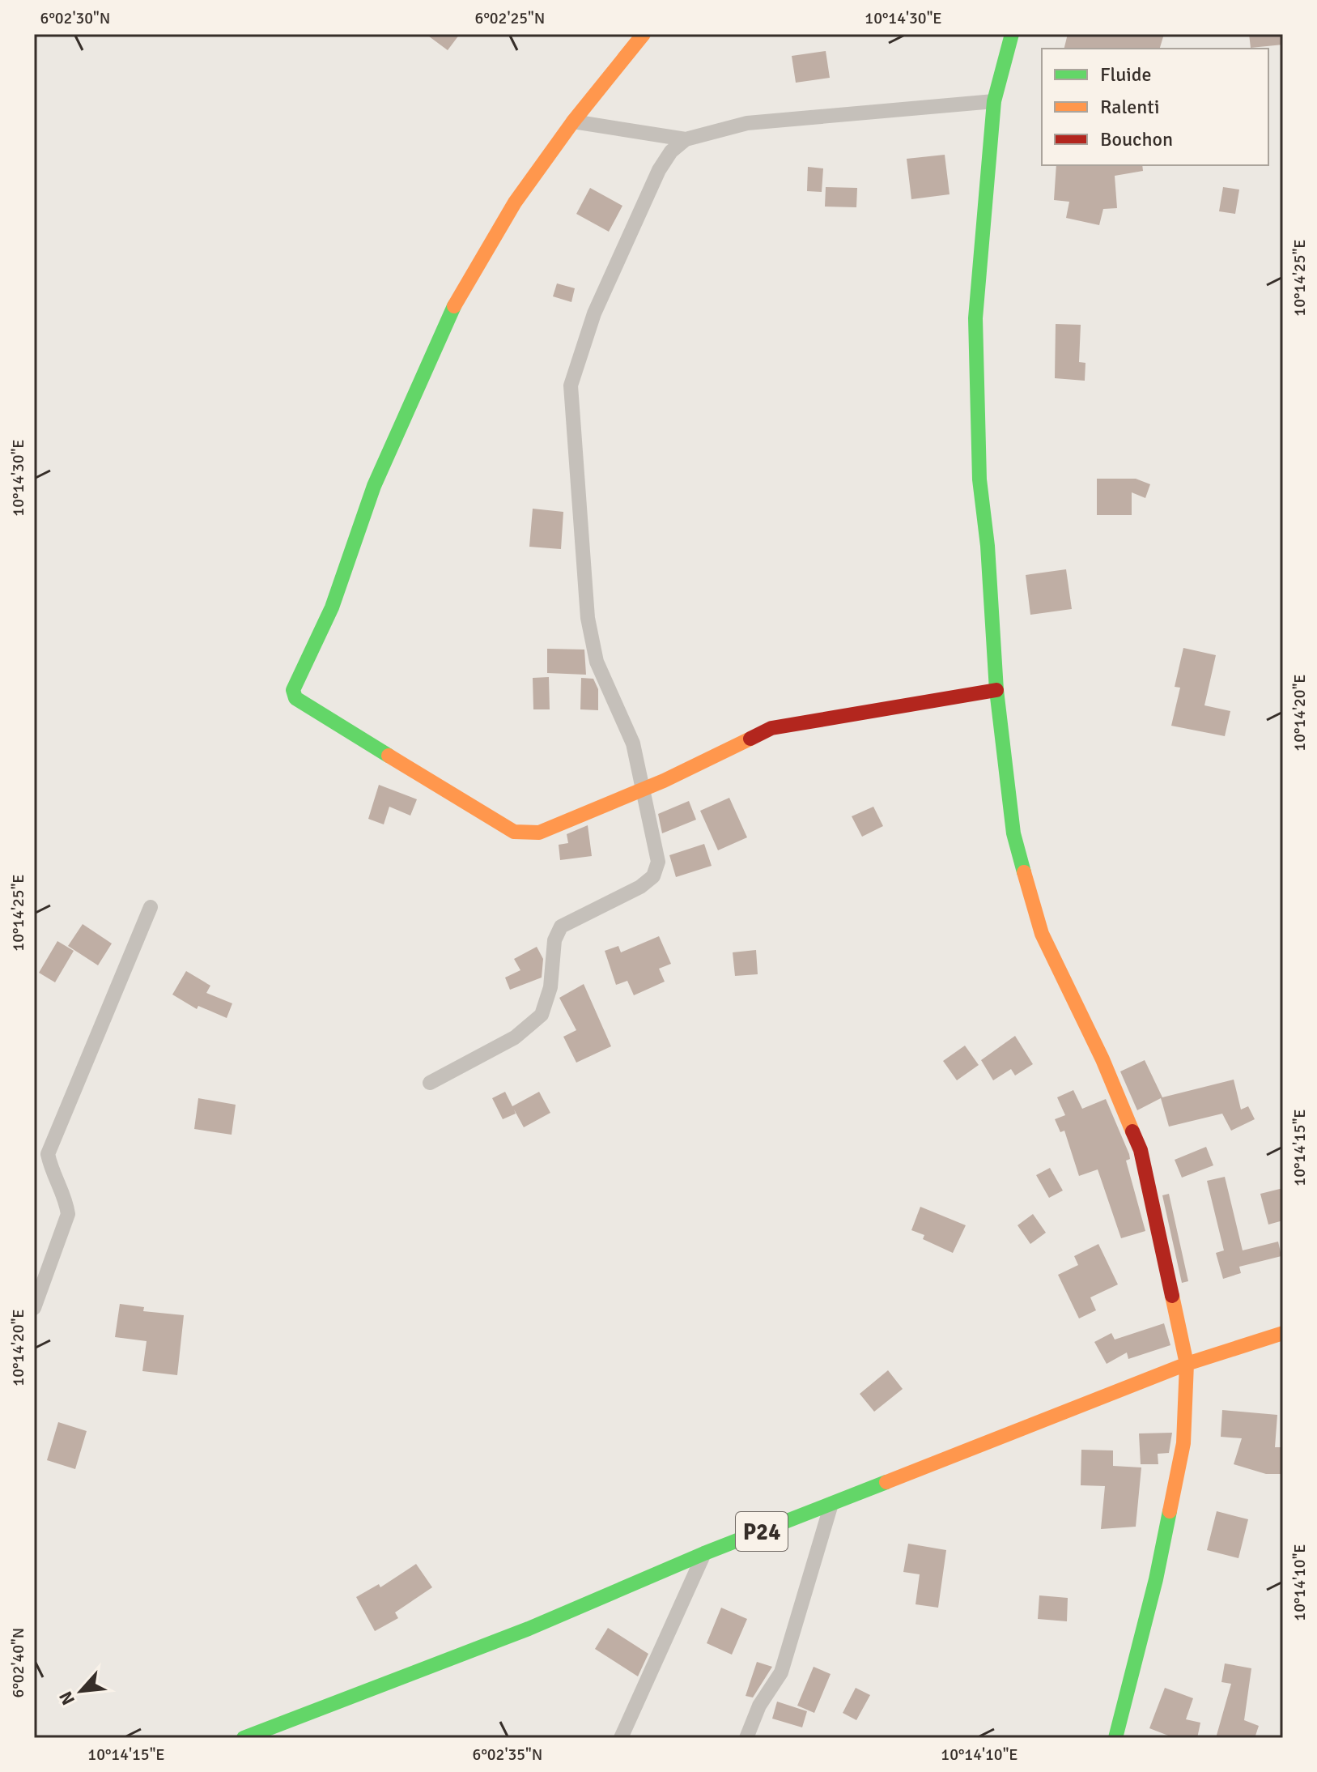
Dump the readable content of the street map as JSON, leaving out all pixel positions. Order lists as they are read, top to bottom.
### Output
{
  "streets": {
    "street": ["P24"]
  },
  "legend": ["Fluide", "Ralenti", "Bouchon"],
  "north": "bottom left",
  "coordinates": [
    "6°02'30\"N",
    "6°02'25\"N",
    "10°14'30\"E",
    "10°14'25\"E",
    "10°14'20\"E",
    "10°14'15\"E",
    "10°14'10\"E",
    "6°02'40\"N",
    "6°02'35\"N"
  ]
}
